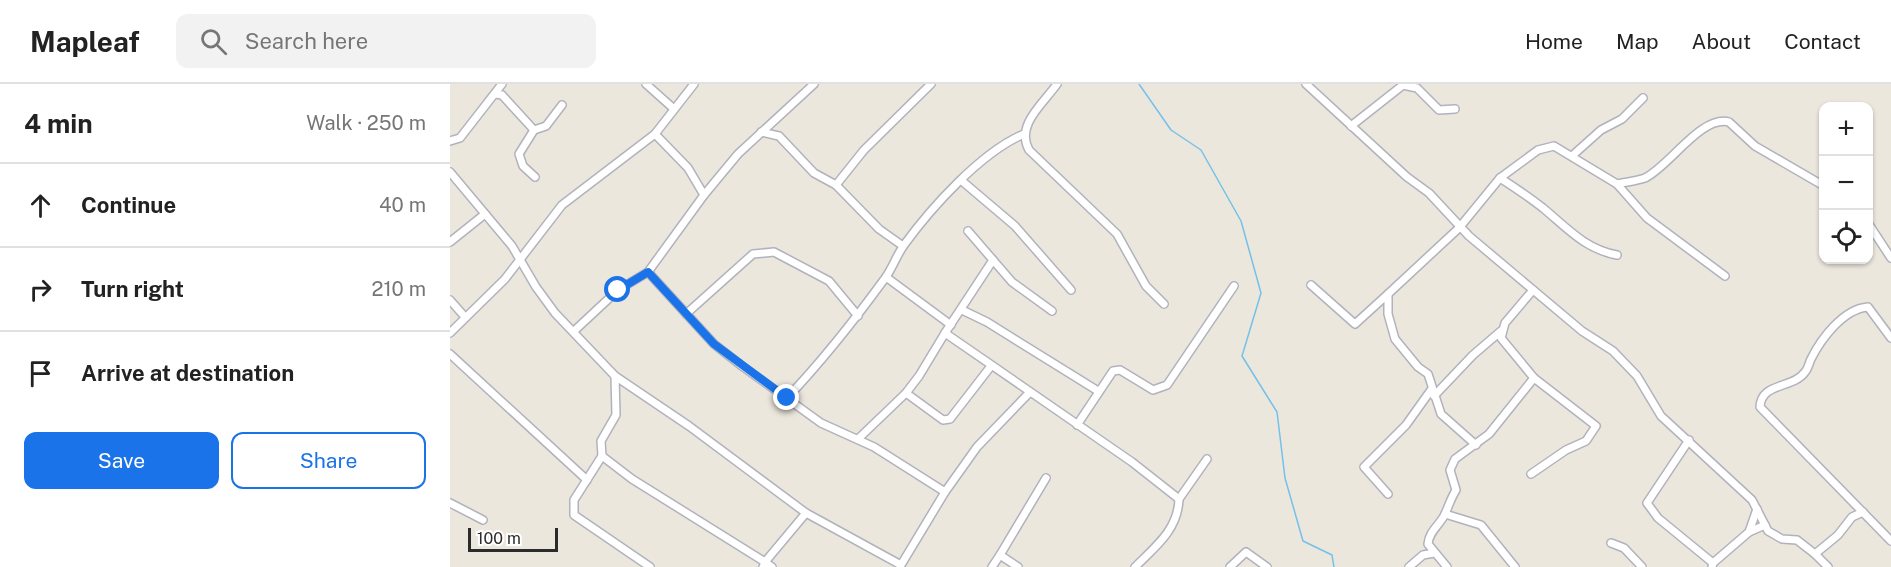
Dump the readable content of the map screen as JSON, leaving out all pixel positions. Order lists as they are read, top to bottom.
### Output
{
  "scale_bar": "100 m",
  "page": {
    "header": "Mapleaf",
    "search": "Search here",
    "nav": [
      "Home",
      "Map",
      "About",
      "Contact"
    ],
    "heading": ["4 min", "Walk · 250 m"],
    "map_buttons": ["+", "−"],
    "list": [
      ["Continue", "40 m"],
      ["Turn right", "210 m"],
      "Arrive at destination"
    ],
    "buttons": ["Save", "Share"],
    "scale": "100 m"
  }
}
